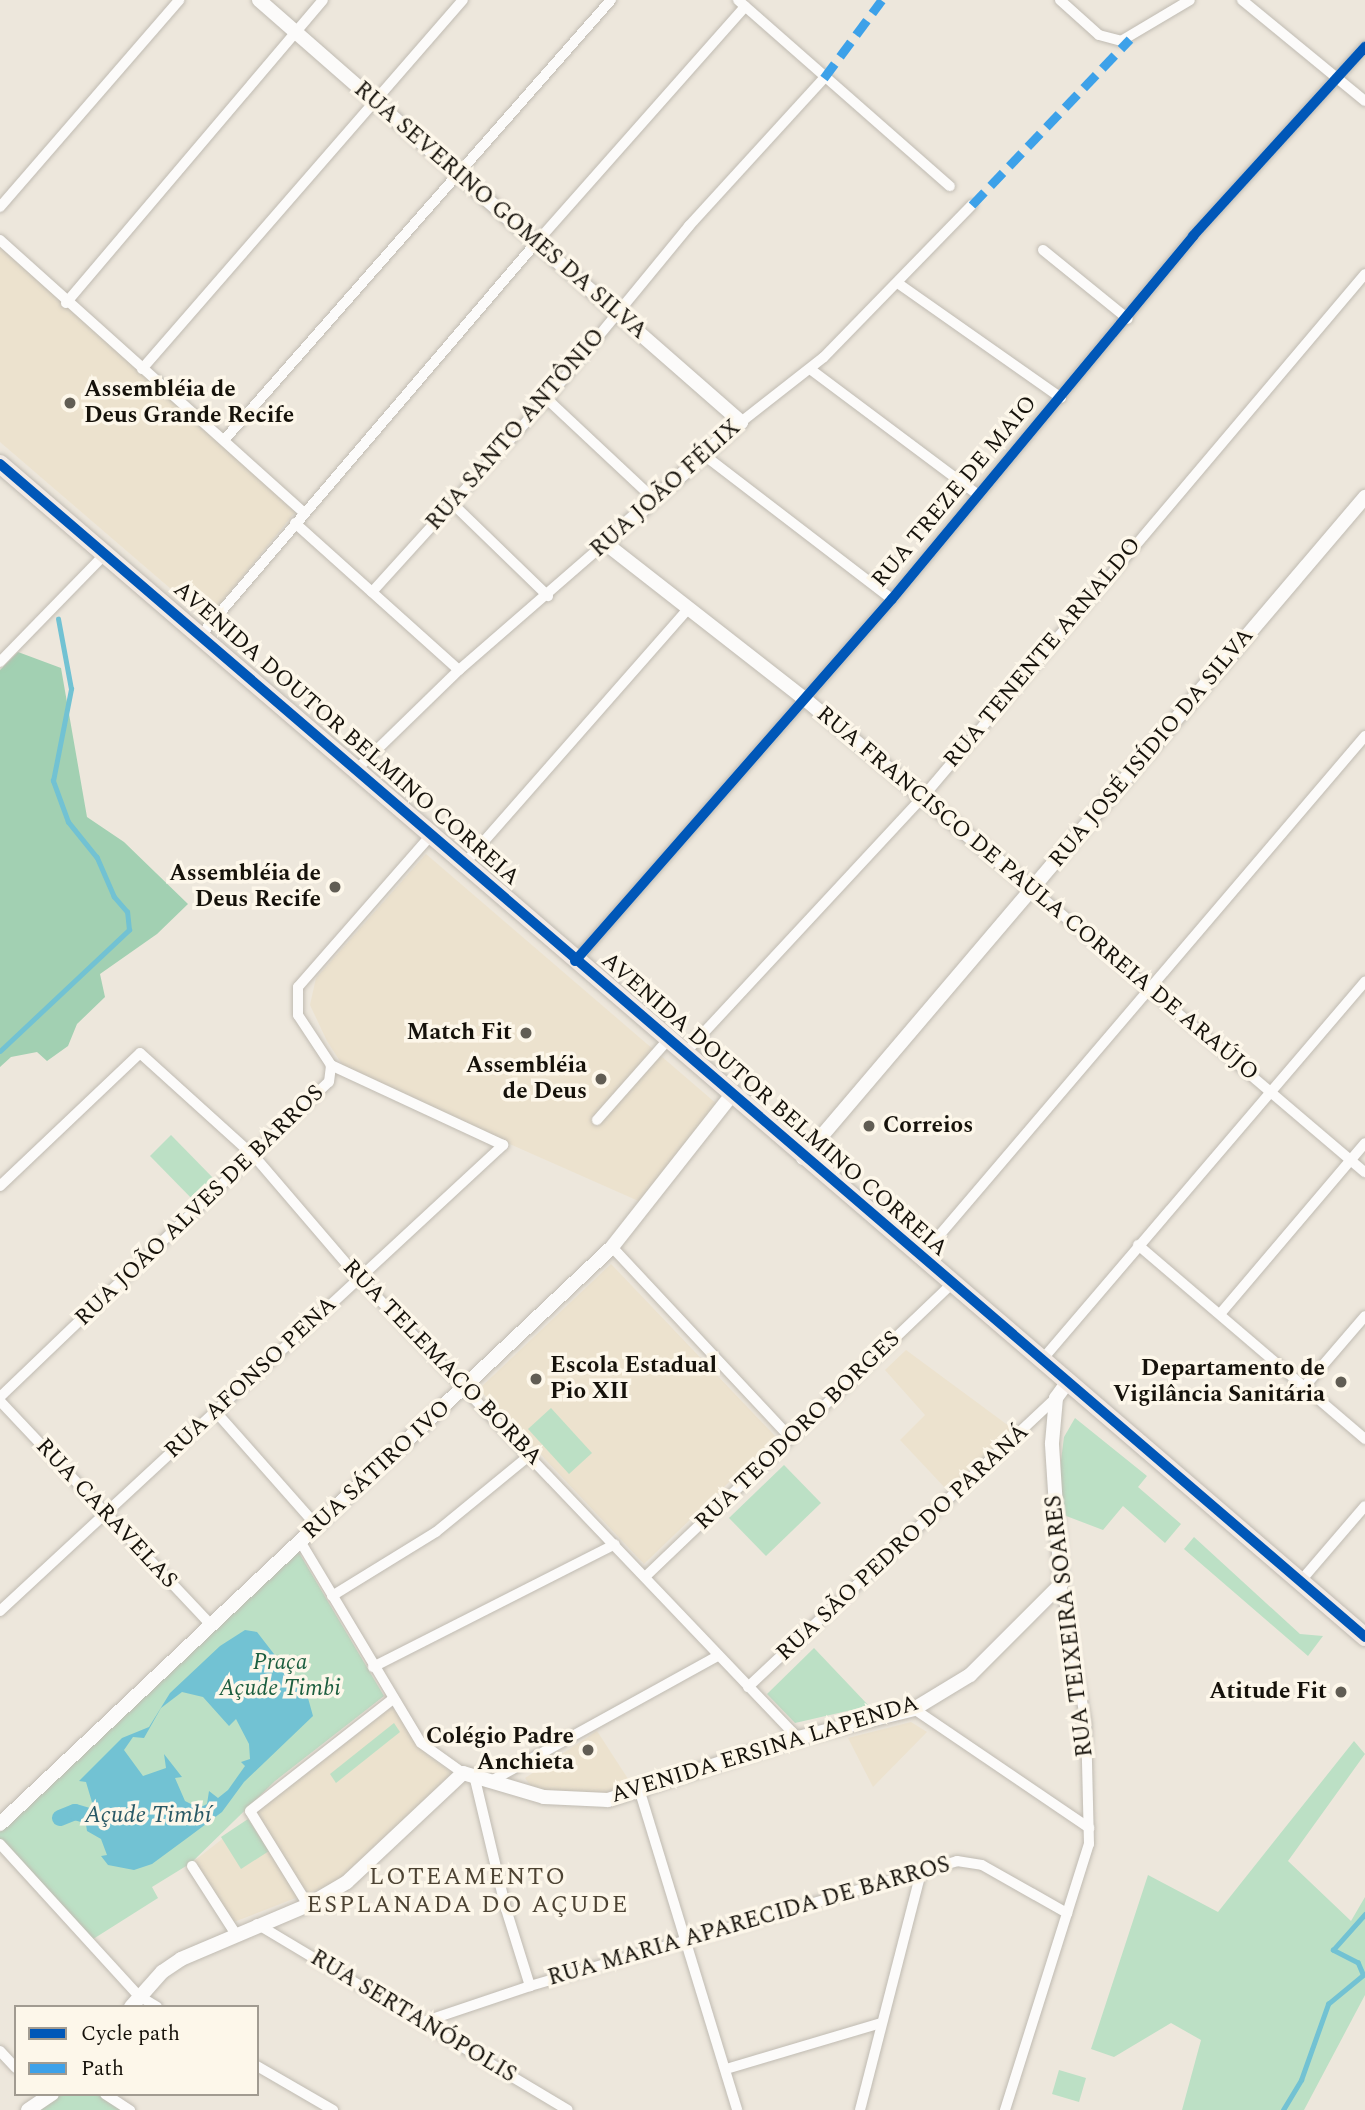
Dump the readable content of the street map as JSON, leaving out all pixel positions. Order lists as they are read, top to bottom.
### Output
{
  "streets": {
    "main road": ["AVENIDA DOUTOR BELMINO CORREIA"],
    "street": [
      "RUA SEVERINO GOMES DA SILVA",
      "RUA SANTO ANTÔNIO",
      "RUA JOÃO FÉLIX",
      "RUA TREZE DE MAIO",
      "RUA TENENTE ARNALDO",
      "RUA JOSÉ ISÍDIO DA SILVA",
      "RUA FRANCISCO DE PAULA CORREIA DE ARAÚJO",
      "RUA JOÃO ALVES DE BARROS",
      "RUA TELEMACO BORBA",
      "RUA AFONSO PENA",
      "RUA TEODORO BORGES",
      "RUA SÁTIRO IVO",
      "RUA CARAVELAS",
      "RUA SÃO PEDRO DO PARANÁ",
      "RUA TEIXEIRA SOARES",
      "AVENIDA ERSINA LAPENDA",
      "RUA MARIA APARECIDA DE BARROS",
      "RUA SERTANÓPOLIS"
    ]
  },
  "crossings": [
    ["RUA SEVERINO GOMES DA SILVA", "RUA SANTO ANTÔNIO"],
    ["RUA SEVERINO GOMES DA SILVA", "RUA JOÃO FÉLIX"],
    ["RUA JOÃO FÉLIX", "AVENIDA DOUTOR BELMINO CORREIA"],
    ["RUA JOÃO FÉLIX", "RUA FRANCISCO DE PAULA CORREIA DE ARAÚJO"],
    ["RUA TREZE DE MAIO", "AVENIDA DOUTOR BELMINO CORREIA"],
    ["RUA TREZE DE MAIO", "RUA FRANCISCO DE PAULA CORREIA DE ARAÚJO"],
    ["RUA TENENTE ARNALDO", "AVENIDA DOUTOR BELMINO CORREIA"],
    ["RUA TENENTE ARNALDO", "RUA FRANCISCO DE PAULA CORREIA DE ARAÚJO"],
    ["AVENIDA DOUTOR BELMINO CORREIA", "RUA JOSÉ ISÍDIO DA SILVA"],
    ["AVENIDA DOUTOR BELMINO CORREIA", "RUA JOÃO ALVES DE BARROS"],
    ["AVENIDA DOUTOR BELMINO CORREIA", "RUA TEODORO BORGES"],
    ["AVENIDA DOUTOR BELMINO CORREIA", "RUA SÁTIRO IVO"],
    ["AVENIDA DOUTOR BELMINO CORREIA", "RUA SÃO PEDRO DO PARANÁ"],
    ["AVENIDA DOUTOR BELMINO CORREIA", "RUA TEIXEIRA SOARES"],
    ["RUA JOSÉ ISÍDIO DA SILVA", "RUA FRANCISCO DE PAULA CORREIA DE ARAÚJO"],
    ["RUA JOÃO ALVES DE BARROS", "RUA TELEMACO BORBA"],
    ["RUA JOÃO ALVES DE BARROS", "RUA AFONSO PENA"],
    ["RUA JOÃO ALVES DE BARROS", "RUA CARAVELAS"],
    ["RUA TELEMACO BORBA", "RUA AFONSO PENA"],
    ["RUA TELEMACO BORBA", "RUA TEODORO BORGES"],
    ["RUA TELEMACO BORBA", "RUA SÁTIRO IVO"],
    ["RUA TELEMACO BORBA", "RUA SÃO PEDRO DO PARANÁ"],
    ["RUA TELEMACO BORBA", "AVENIDA ERSINA LAPENDA"],
    ["RUA AFONSO PENA", "RUA CARAVELAS"],
    ["RUA SÁTIRO IVO", "RUA CARAVELAS"],
    ["RUA SÃO PEDRO DO PARANÁ", "RUA TEIXEIRA SOARES"],
    ["RUA TEIXEIRA SOARES", "AVENIDA ERSINA LAPENDA"],
    ["RUA TEIXEIRA SOARES", "RUA MARIA APARECIDA DE BARROS"],
    ["RUA MARIA APARECIDA DE BARROS", "RUA SERTANÓPOLIS"]
  ],
  "districts": ["LOTEAMENTO ESPLANADA DO AÇUDE"],
  "water": ["Açude Timbí"],
  "parks": ["Praça Açude Timbi"],
  "places": [
    "Assembléia de Deus Grande Recife",
    "Assembléia de Deus Recife",
    "Match Fit",
    "Assembléia de Deus",
    "Correios",
    "Escola Estadual Pio XII",
    "Departamento de Vigilância Sanitária",
    "Atitude Fit",
    "Colégio Padre Anchieta"
  ],
  "legend": ["Cycle path", "Path"]
}
